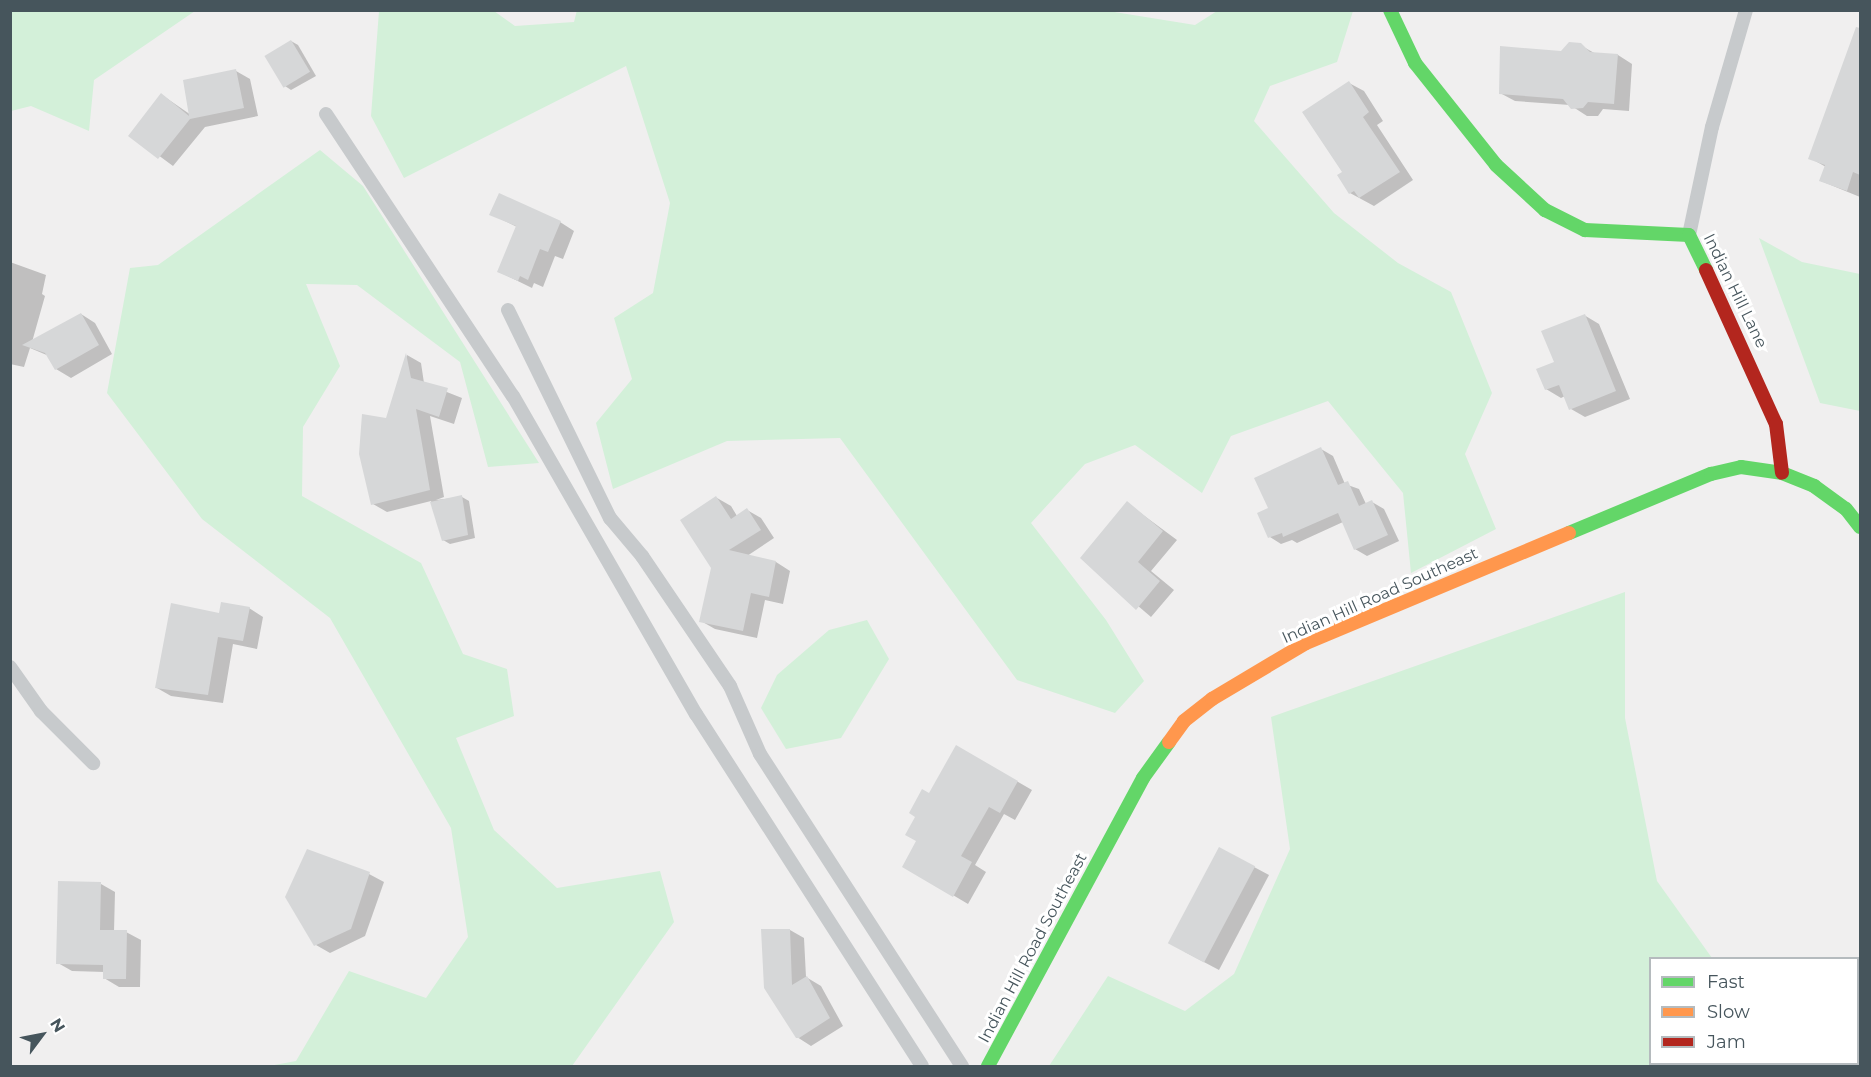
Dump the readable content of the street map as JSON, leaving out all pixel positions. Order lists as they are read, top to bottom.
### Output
{
  "streets": {
    "street": ["Indian Hill Lane", "Indian Hill Road Southeast"]
  },
  "crossings": [
    ["Indian Hill Lane", "Indian Hill Road Southeast"]
  ],
  "legend": ["Fast", "Slow", "Jam"],
  "north": "top right"
}
